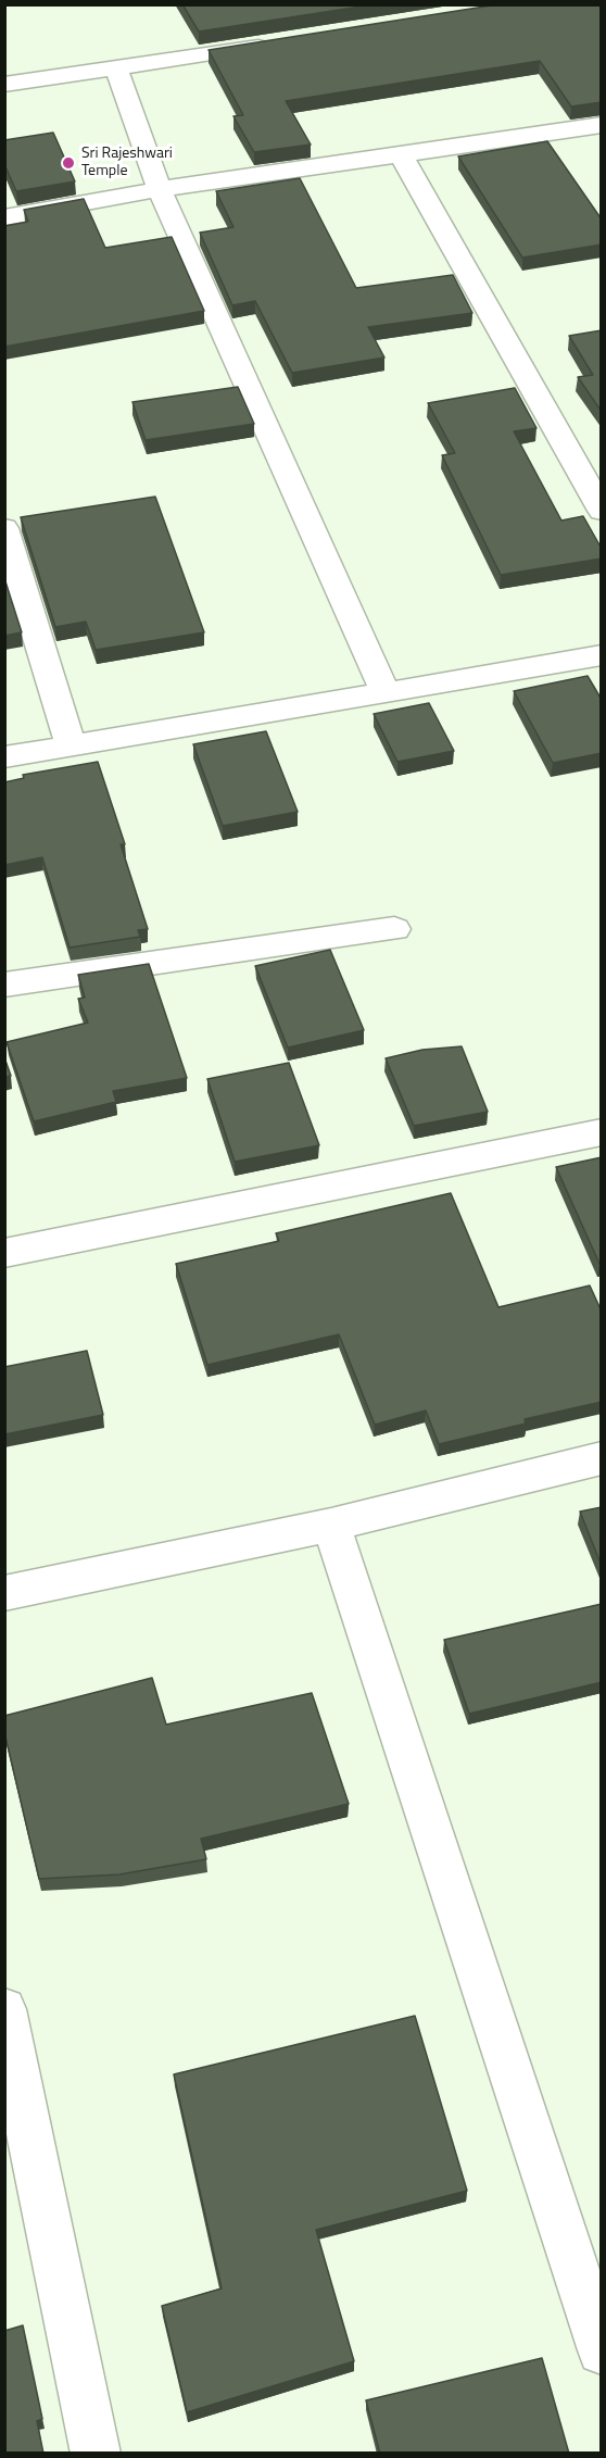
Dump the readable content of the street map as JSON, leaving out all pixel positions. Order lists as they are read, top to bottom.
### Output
{
  "places": ["Sri Rajeshwari Temple"]
}
